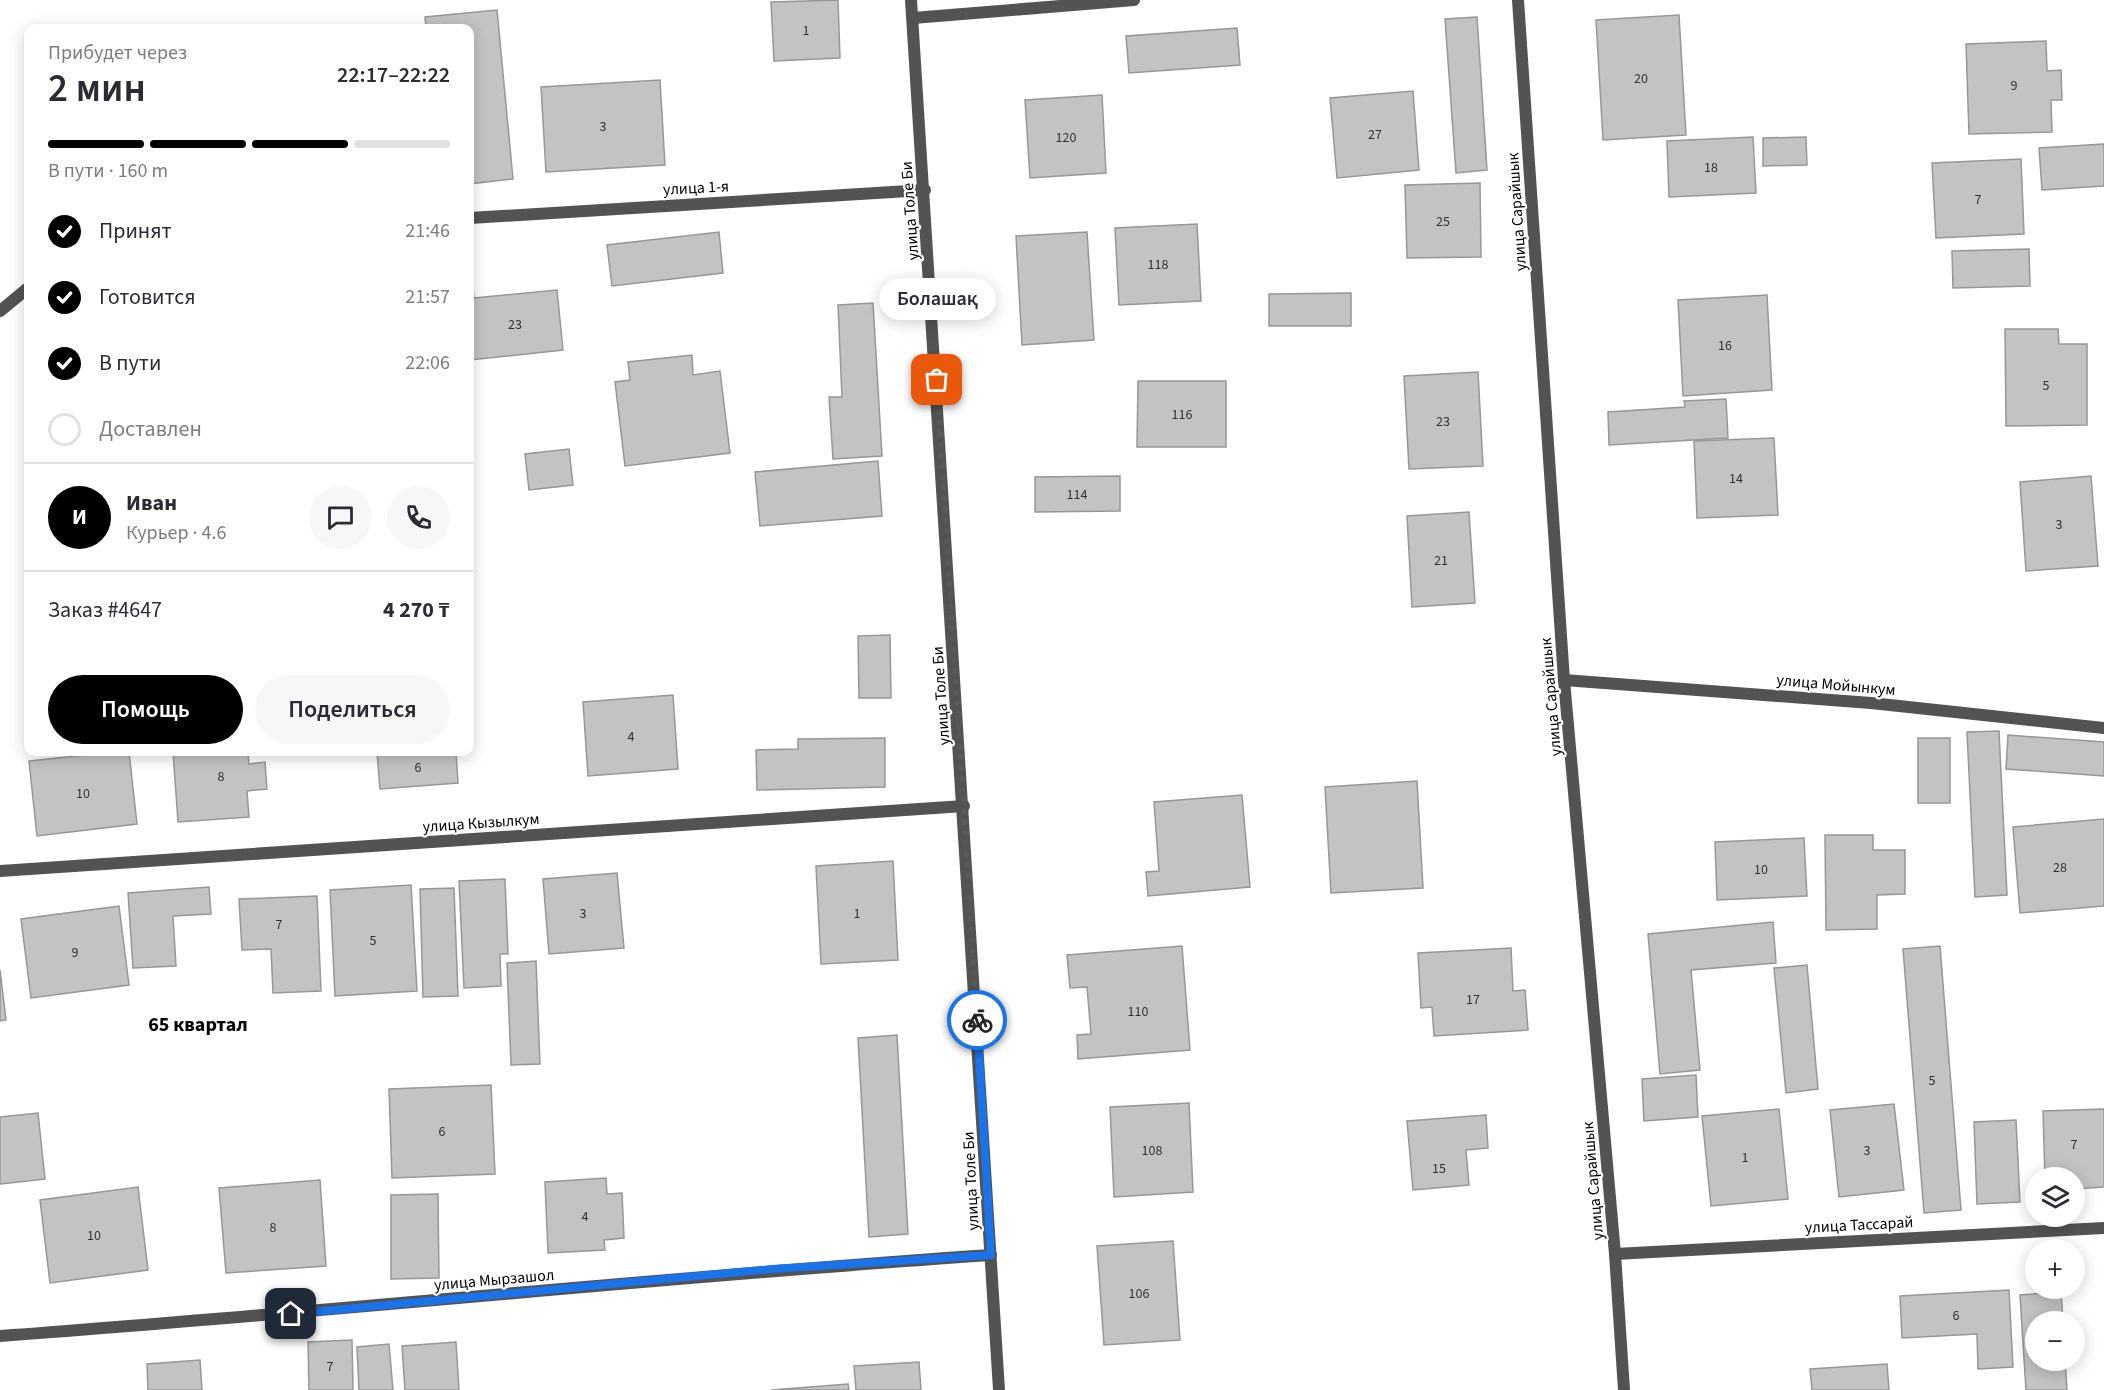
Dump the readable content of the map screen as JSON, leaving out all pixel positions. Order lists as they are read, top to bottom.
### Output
{
  "streets": {
    "street": [
      "улица 1-я",
      "улица Толе Би",
      "улица Сарайшык",
      "улица Мойынкум",
      "улица Кызылкум",
      "улица Тассарай",
      "улица Мырзашол"
    ]
  },
  "crossings": [
    ["улица 1-я", "улица Толе Би"],
    ["улица Толе Би", "улица Кызылкум"],
    ["улица Толе Би", "улица Мырзашол"],
    ["улица Сарайшык", "улица Мойынкум"],
    ["улица Сарайшык", "улица Тассарай"]
  ],
  "districts": ["65 квартал"],
  "places": ["Болашақ"],
  "house_numbers": [
    "1",
    "20",
    "9",
    "3",
    "27",
    "120",
    "18",
    "7",
    "25",
    "118",
    "23",
    "16",
    "5",
    "116",
    "23",
    "14",
    "114",
    "3",
    "21",
    "4",
    "6",
    "8",
    "10",
    "28",
    "10",
    "3",
    "1",
    "7",
    "5",
    "9",
    "17",
    "110",
    "5",
    "6",
    "7",
    "108",
    "3",
    "1",
    "15",
    "4",
    "8",
    "10",
    "106",
    "6",
    "7"
  ],
  "page": {
    "heading": ["2 мин", "Прибудет через", "22:17–22:22"],
    "panel": [
      "Иван",
      "Курьер · 4.6",
      "Заказ #4647",
      "4 270 ₸"
    ],
    "bar": "В пути · 160 m",
    "list": [
      ["Принят", "21:46"],
      ["Готовится", "21:57"],
      ["В пути", "22:06"],
      "Доставлен"
    ],
    "bubble": "Болашақ",
    "round": "И",
    "buttons": ["Помощь", "Поделиться"],
    "map_buttons": ["+", "−"]
  }
}
